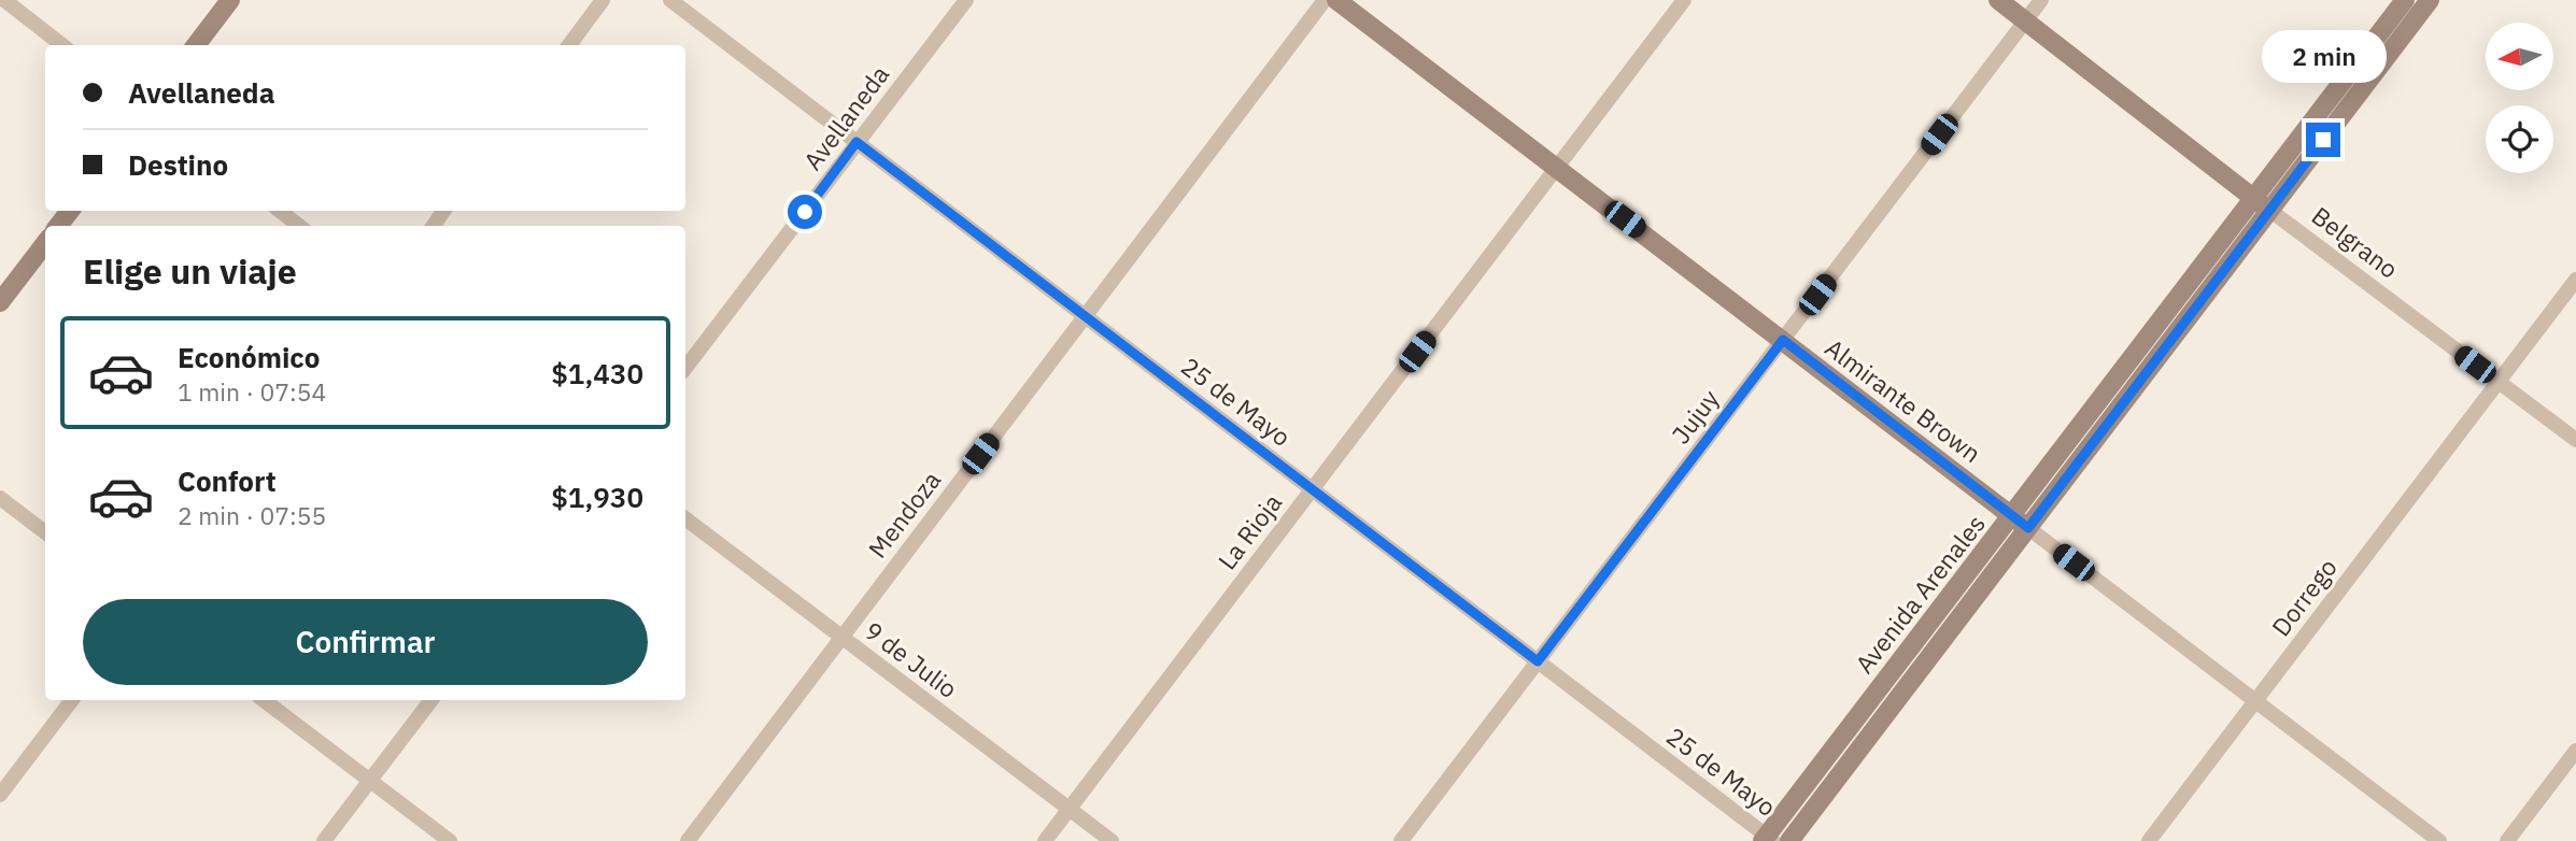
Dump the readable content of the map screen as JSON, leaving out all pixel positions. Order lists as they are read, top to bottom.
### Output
{
  "streets": {
    "main road": ["Belgrano", "Almirante Brown", "Avenida Arenales"],
    "street": [
      "Avellaneda",
      "25 de Mayo",
      "Jujuy",
      "Mendoza",
      "La Rioja",
      "Dorrego",
      "9 de Julio"
    ]
  },
  "crossings": [
    ["Avellaneda", "25 de Mayo"],
    ["Belgrano", "Jujuy"],
    ["Belgrano", "Avenida Arenales"],
    ["Belgrano", "Dorrego"],
    ["Almirante Brown", "Jujuy"],
    ["Almirante Brown", "La Rioja"],
    ["Almirante Brown", "Avenida Arenales"],
    ["Almirante Brown", "Dorrego"],
    ["25 de Mayo", "Jujuy"],
    ["25 de Mayo", "Mendoza"],
    ["25 de Mayo", "La Rioja"],
    ["25 de Mayo", "Avenida Arenales"],
    ["Mendoza", "9 de Julio"],
    ["La Rioja", "9 de Julio"]
  ],
  "north": "left",
  "page": {
    "bubble": "2 min",
    "banner": ["Avellaneda", "Destino"],
    "heading": "Elige un viaje",
    "list": [
      {
        "name": "Económico",
        "note": "1 min · 07:54",
        "value": "$1,430"
      },
      {
        "name": "Confort",
        "note": "2 min · 07:55",
        "value": "$1,930"
      }
    ],
    "buttons": "Confirmar"
  }
}
